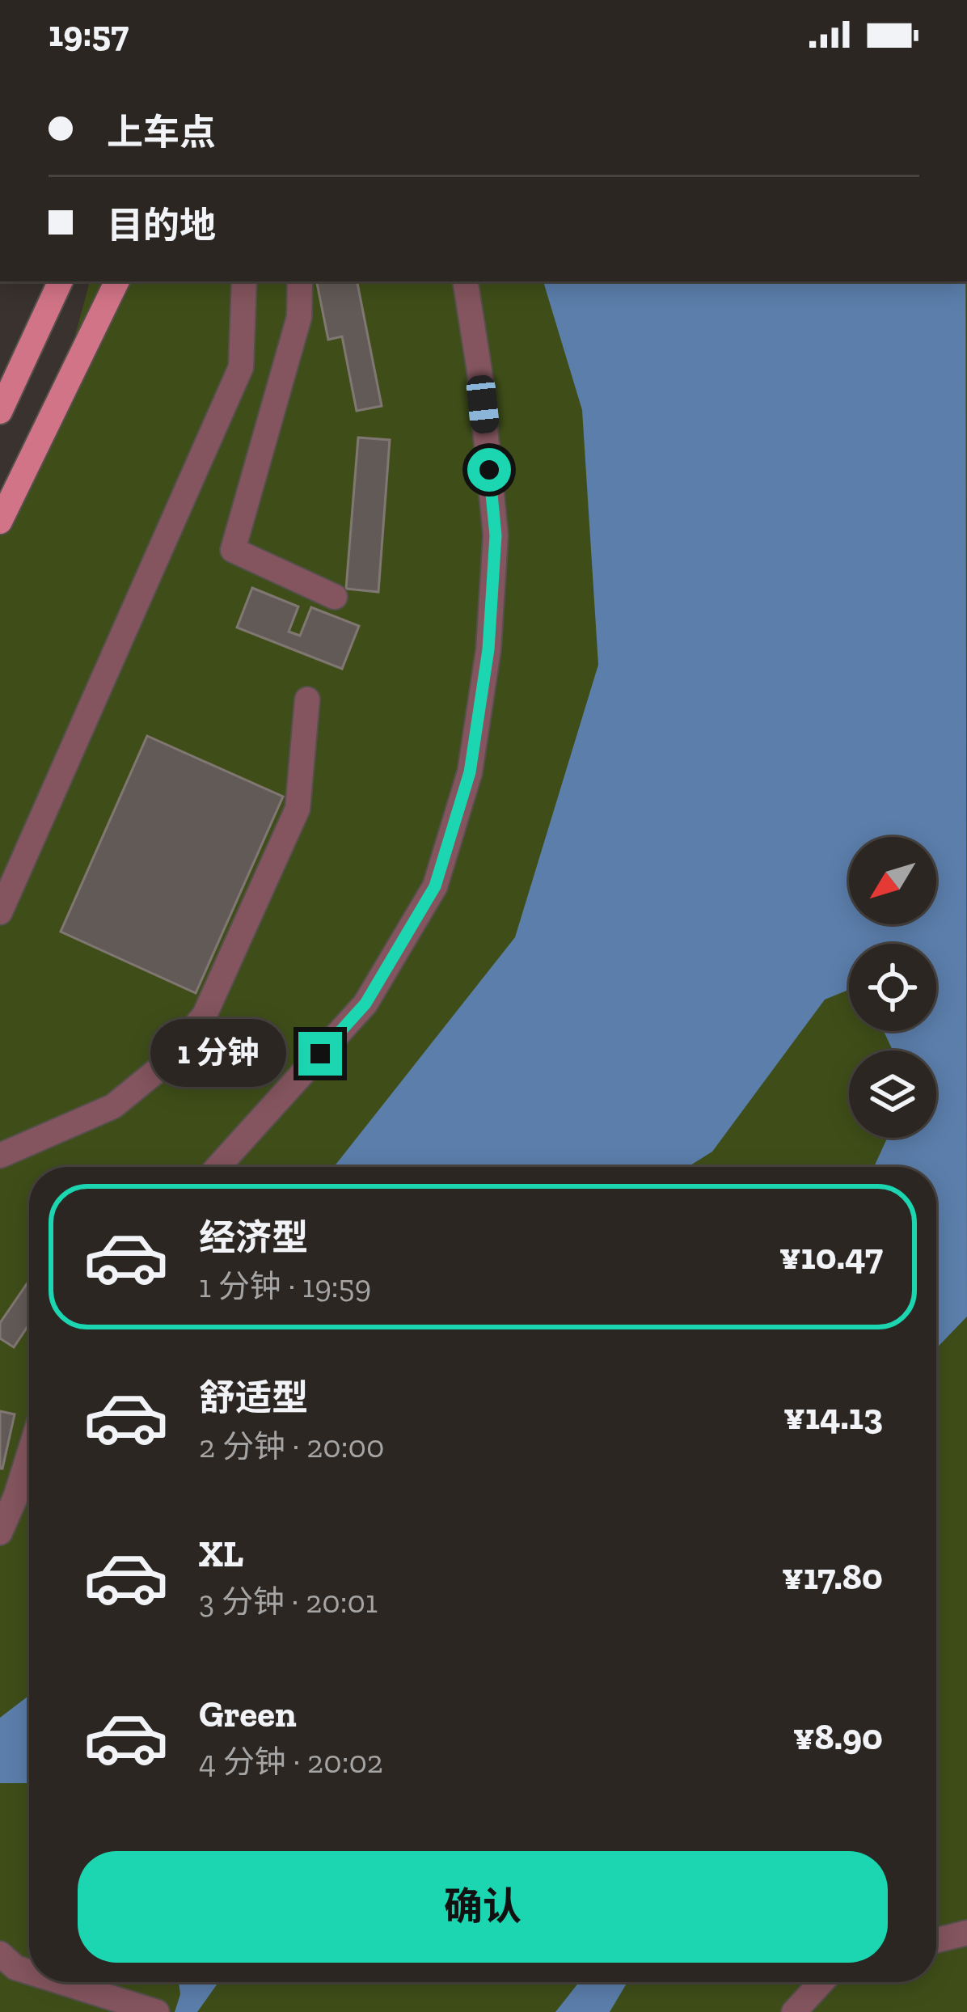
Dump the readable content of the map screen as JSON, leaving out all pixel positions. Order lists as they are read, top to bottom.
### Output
{
  "north": "bottom left",
  "page": {
    "status": "19:57",
    "banner": ["上车点", "目的地"],
    "bubble": "1 分钟",
    "list": [
      {
        "name": "经济型",
        "note": "1 分钟 · 19:59",
        "value": "¥10.47"
      },
      {
        "name": "舒适型",
        "note": "2 分钟 · 20:00",
        "value": "¥14.13"
      },
      {
        "name": "XL",
        "note": "3 分钟 · 20:01",
        "value": "¥17.80"
      },
      {
        "name": "Green",
        "note": "4 分钟 · 20:02",
        "value": "¥8.90"
      }
    ],
    "buttons": "确认"
  }
}
